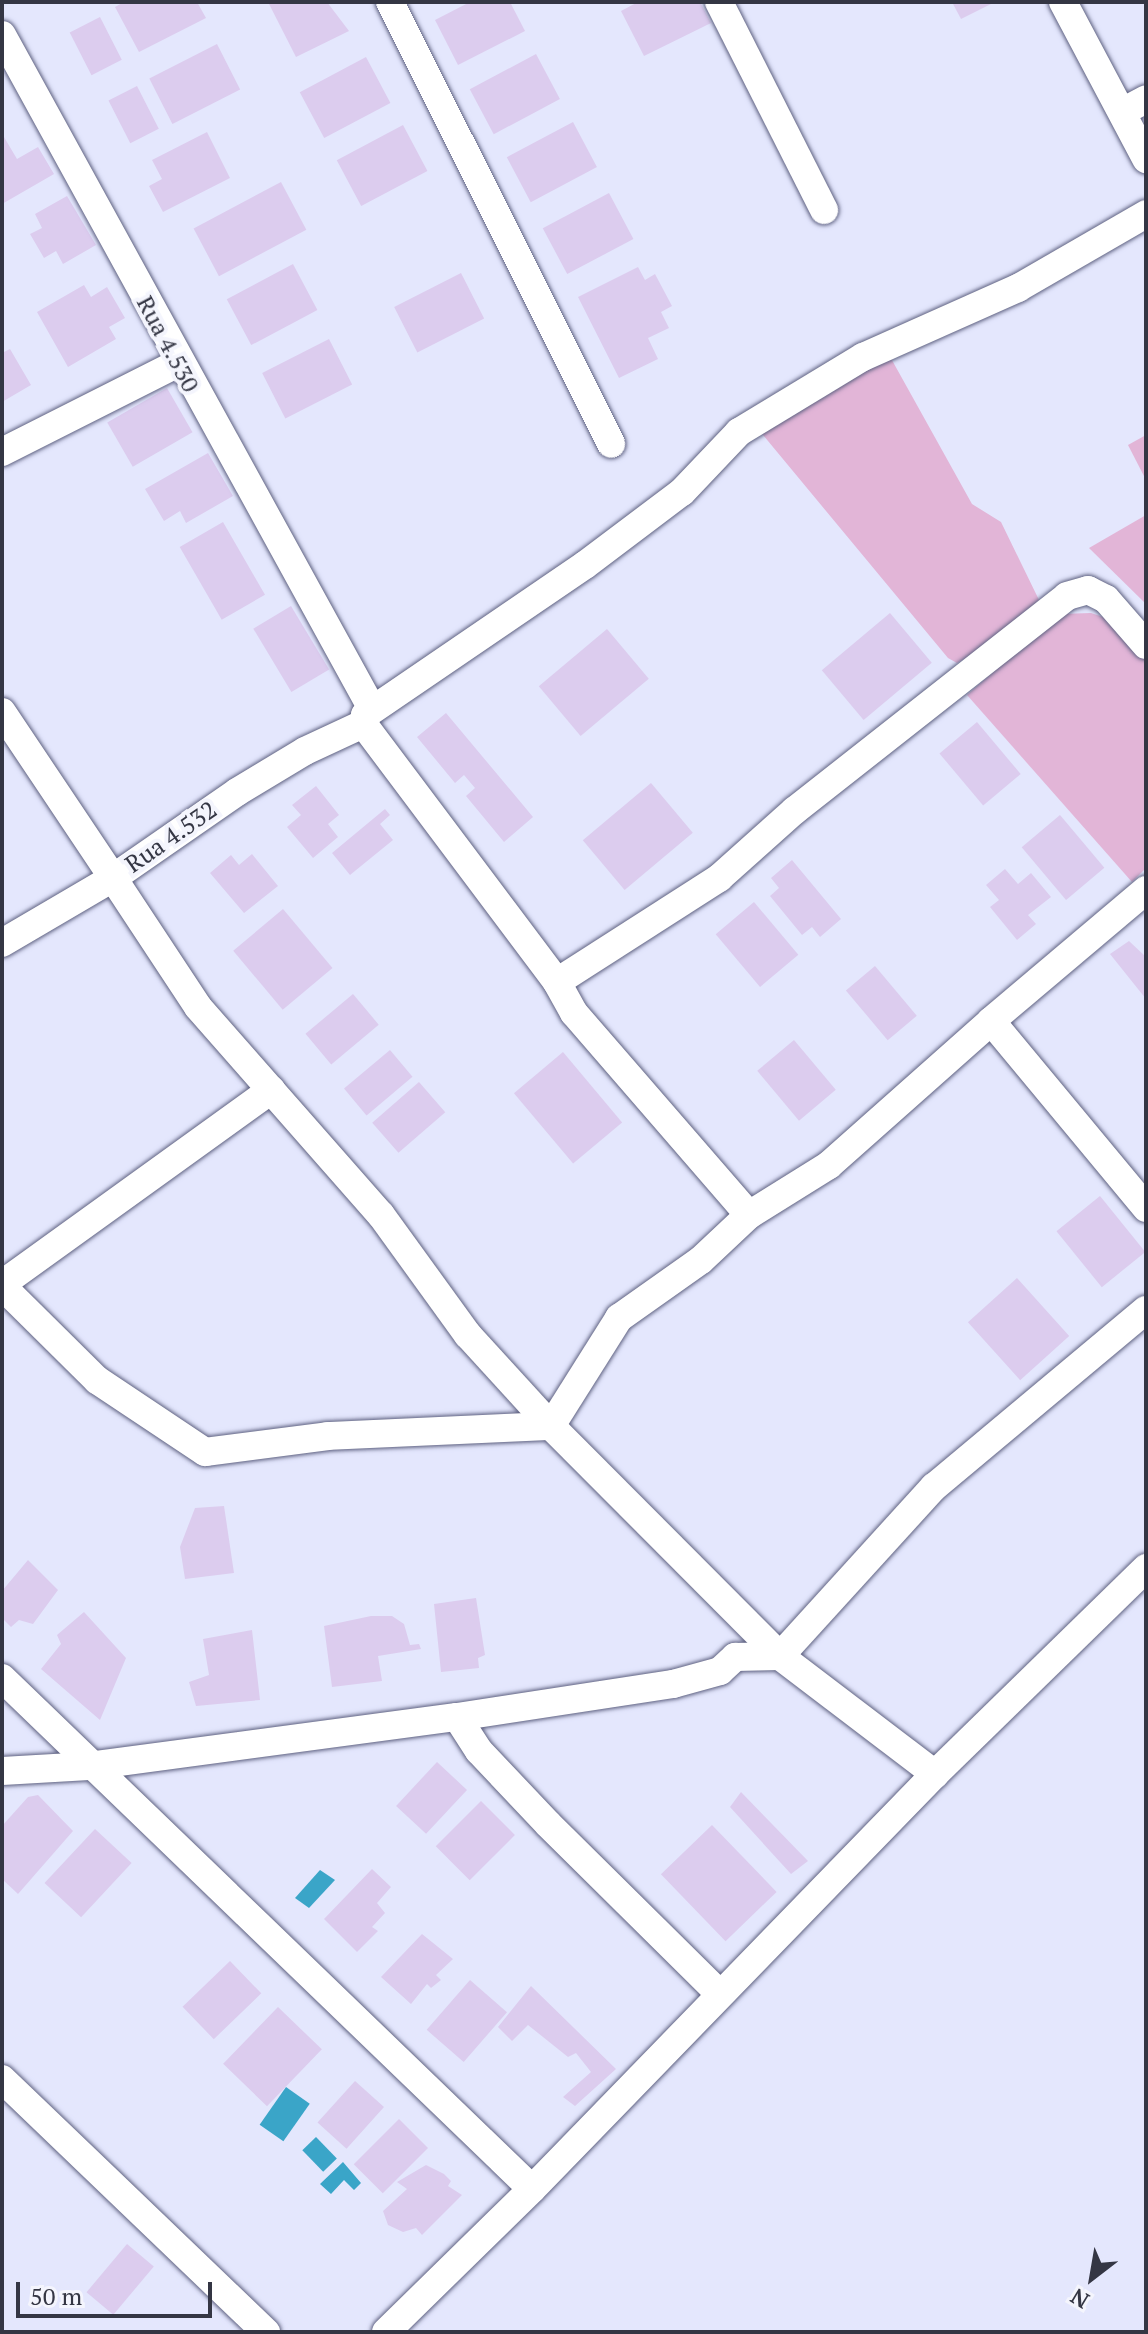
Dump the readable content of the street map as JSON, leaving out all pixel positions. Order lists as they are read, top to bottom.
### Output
{
  "streets": {
    "street": ["Rua 4.530", "Rua 4.532"]
  },
  "crossings": [
    ["Rua 4.530", "Rua 4.532"]
  ],
  "scale_bar": "50 m",
  "north": "bottom left"
}
